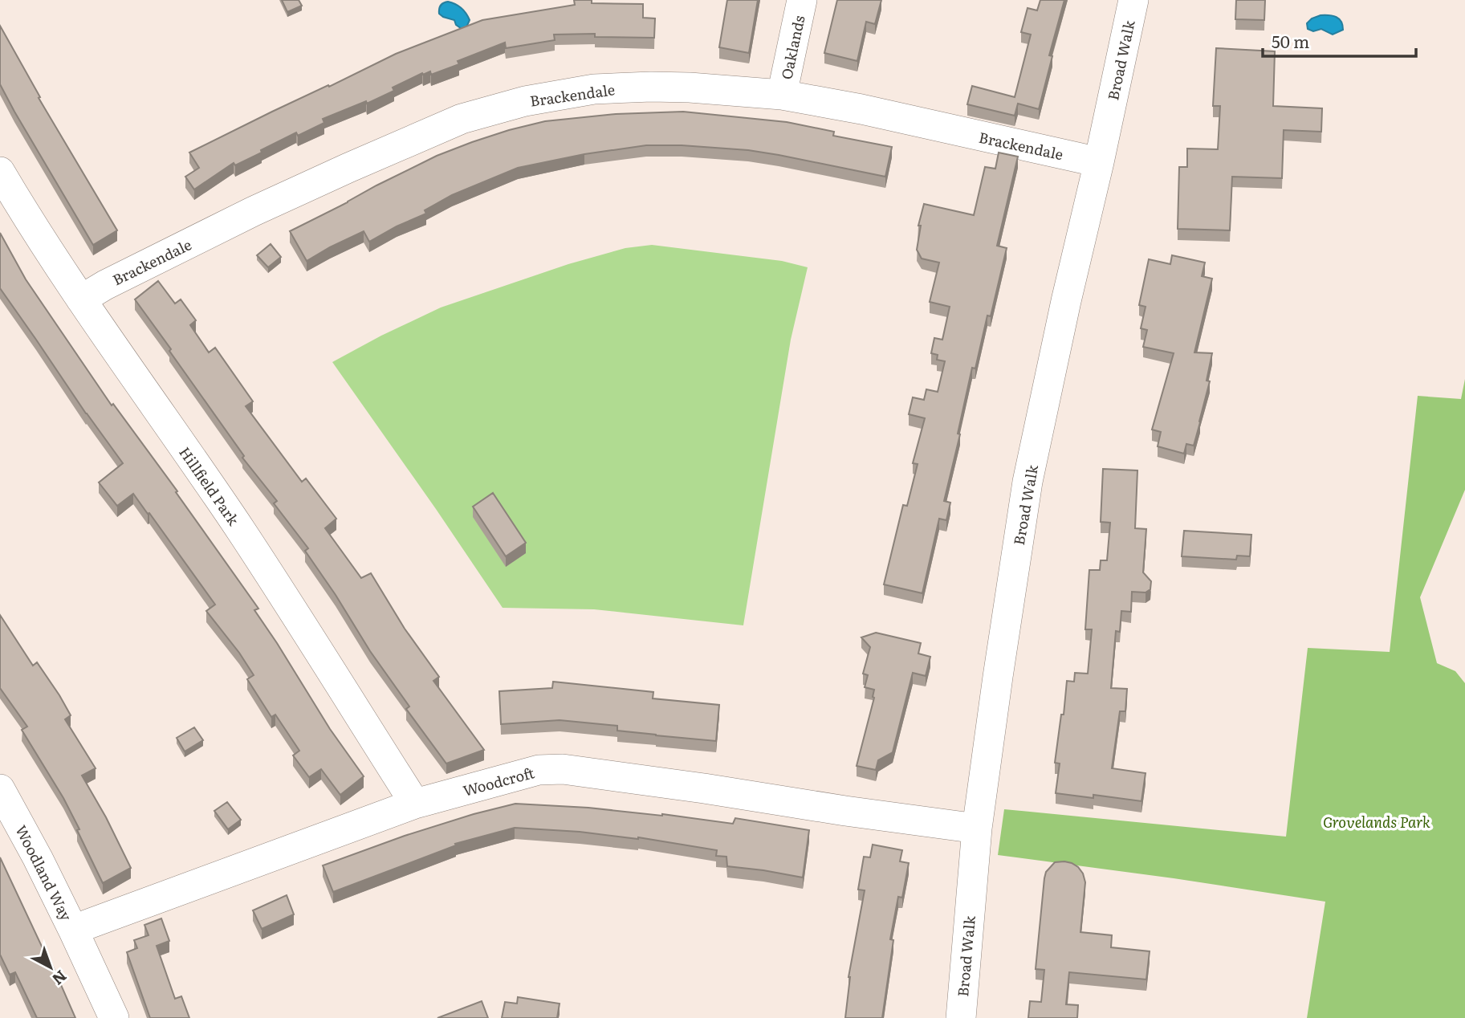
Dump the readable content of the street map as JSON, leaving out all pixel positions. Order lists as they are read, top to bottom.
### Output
{
  "streets": {
    "street": [
      "Oaklands",
      "Broad Walk",
      "Brackendale",
      "Hillfield Park",
      "Woodcroft",
      "Woodland Way"
    ]
  },
  "crossings": [
    ["Oaklands", "Brackendale"],
    ["Broad Walk", "Brackendale"],
    ["Broad Walk", "Woodcroft"],
    ["Brackendale", "Hillfield Park"],
    ["Hillfield Park", "Woodcroft"],
    ["Woodcroft", "Woodland Way"]
  ],
  "parks": ["Grovelands Park"],
  "scale_bar": "50 m",
  "north": "bottom right"
}
